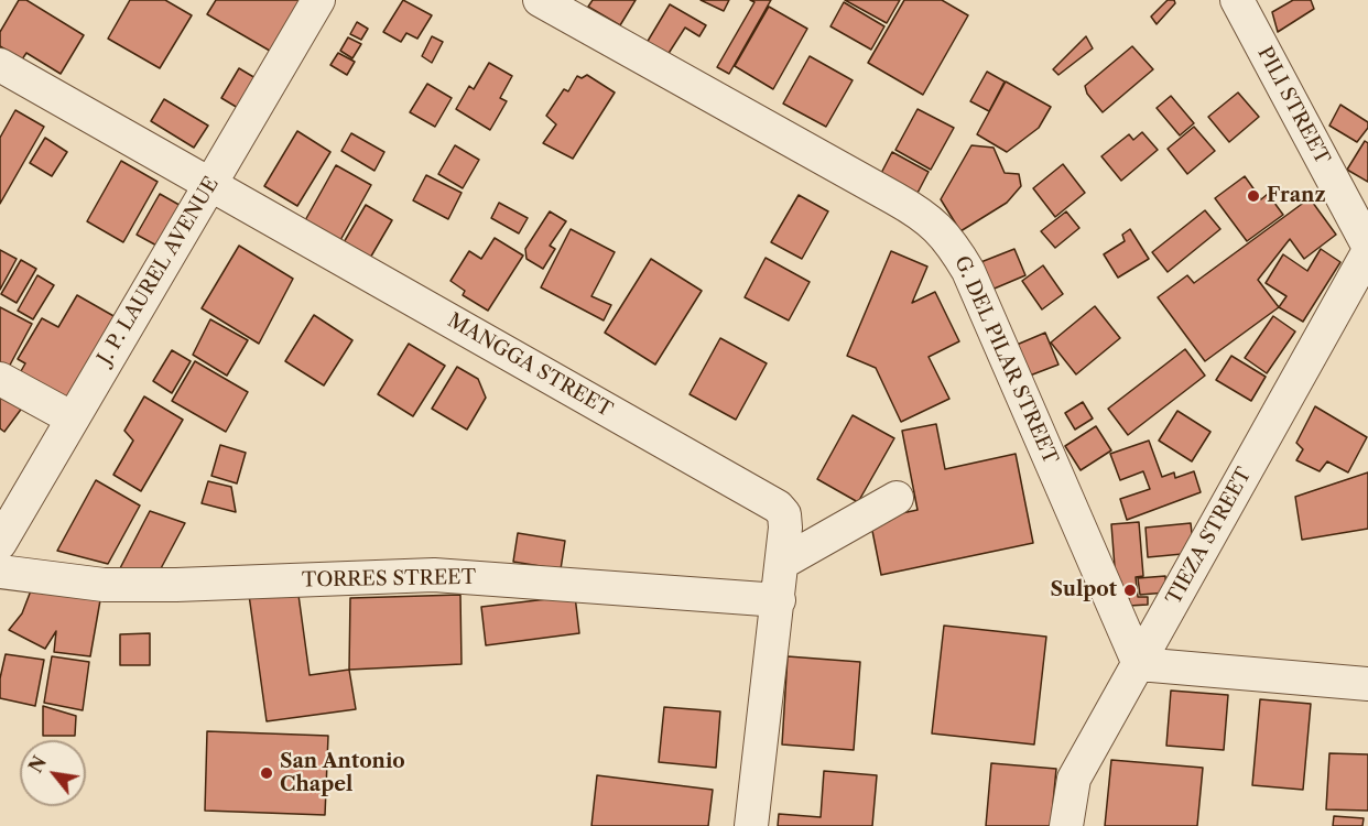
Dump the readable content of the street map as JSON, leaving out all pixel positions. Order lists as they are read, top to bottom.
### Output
{
  "streets": {
    "street": [
      "PILI STREET",
      "J. P. LAUREL AVENUE",
      "G. DEL PILAR STREET",
      "MANGGA STREET",
      "TIEZA STREET",
      "TORRES STREET"
    ]
  },
  "crossings": [
    ["J. P. LAUREL AVENUE", "MANGGA STREET"],
    ["G. DEL PILAR STREET", "TIEZA STREET"],
    ["MANGGA STREET", "TORRES STREET"]
  ],
  "places": ["Franz", "Sulpot", "San Antonio Chapel"],
  "north": "top left"
}
